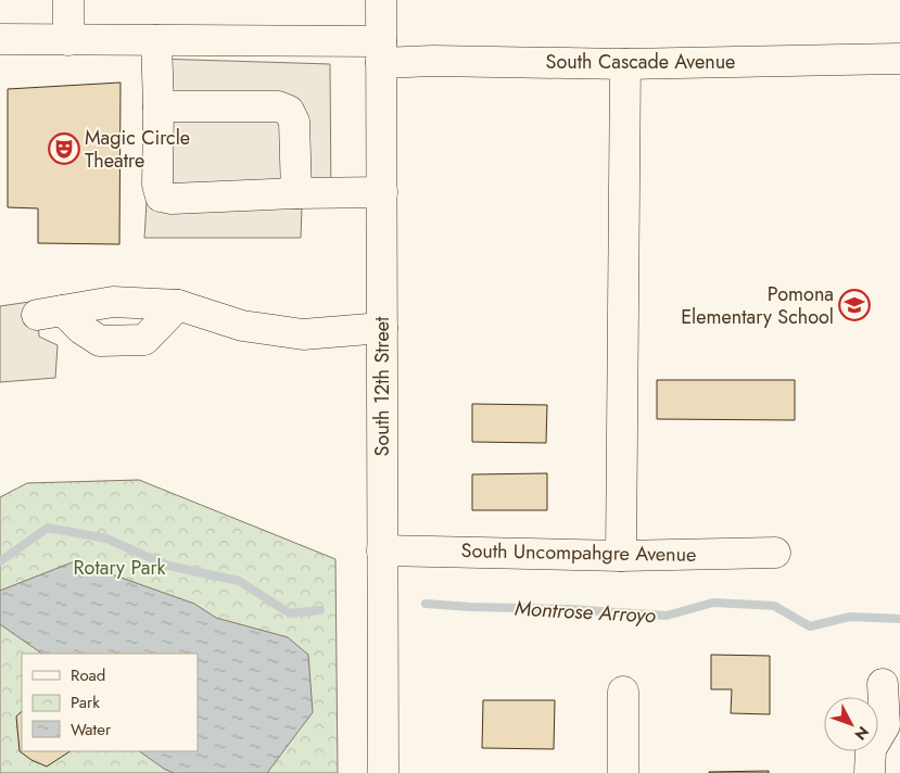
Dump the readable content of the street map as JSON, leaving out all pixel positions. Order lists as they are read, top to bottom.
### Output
{
  "streets": {
    "street": ["South Cascade Avenue", "South 12th Street", "South Uncompahgre Avenue"]
  },
  "crossings": [
    ["South Cascade Avenue", "South 12th Street"],
    ["South 12th Street", "South Uncompahgre Avenue"]
  ],
  "water": ["Montrose Arroyo"],
  "parks": ["Rotary Park"],
  "places": {
    "theatre": ["Magic Circle Theatre"],
    "school or university": ["Pomona Elementary School"]
  },
  "legend": ["Road", "Park", "Water"],
  "north": "bottom right"
}
